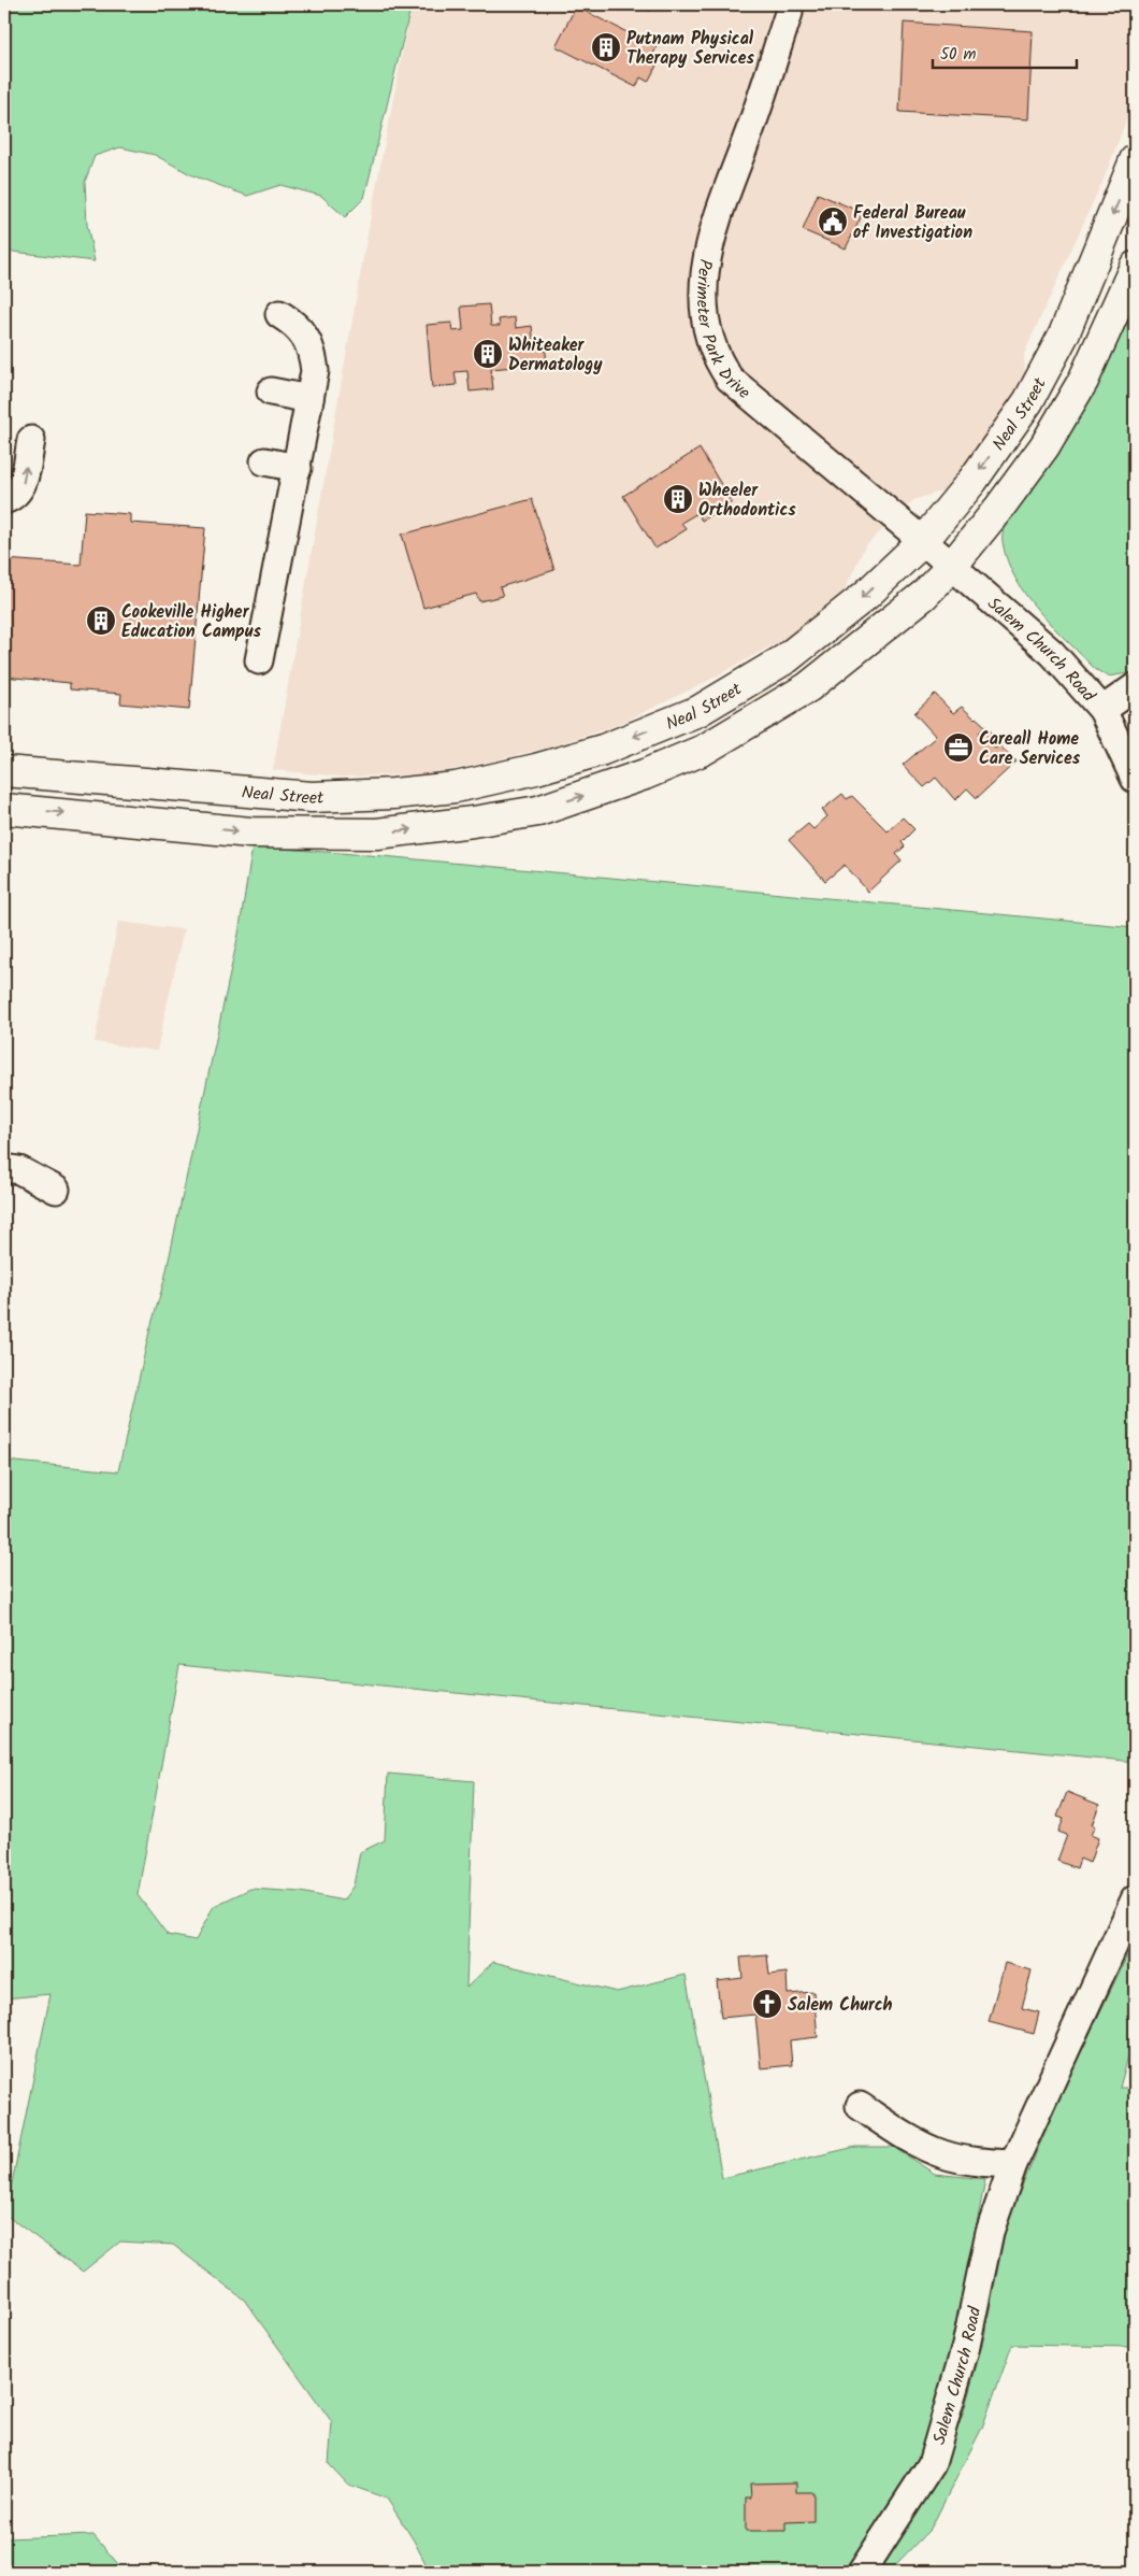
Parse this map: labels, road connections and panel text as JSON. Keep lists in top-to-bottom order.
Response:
{
  "streets": {
    "main road": ["Neal Street"],
    "street": ["Perimeter Park Drive", "Salem Church Road"]
  },
  "crossings": [
    ["Perimeter Park Drive", "Neal Street"],
    ["Perimeter Park Drive", "Salem Church Road"],
    ["Neal Street", "Salem Church Road"]
  ],
  "places": {
    "building": [
      "Putnam Physical Therapy Services",
      "Whiteaker Dermatology",
      "Wheeler Orthodontics",
      "Cookeville Higher Education Campus"
    ],
    "public building": ["Federal Bureau of Investigation"],
    "office": ["Careall Home Care Services"],
    "church": ["Salem Church"]
  },
  "scale_bar": "50 m"
}
